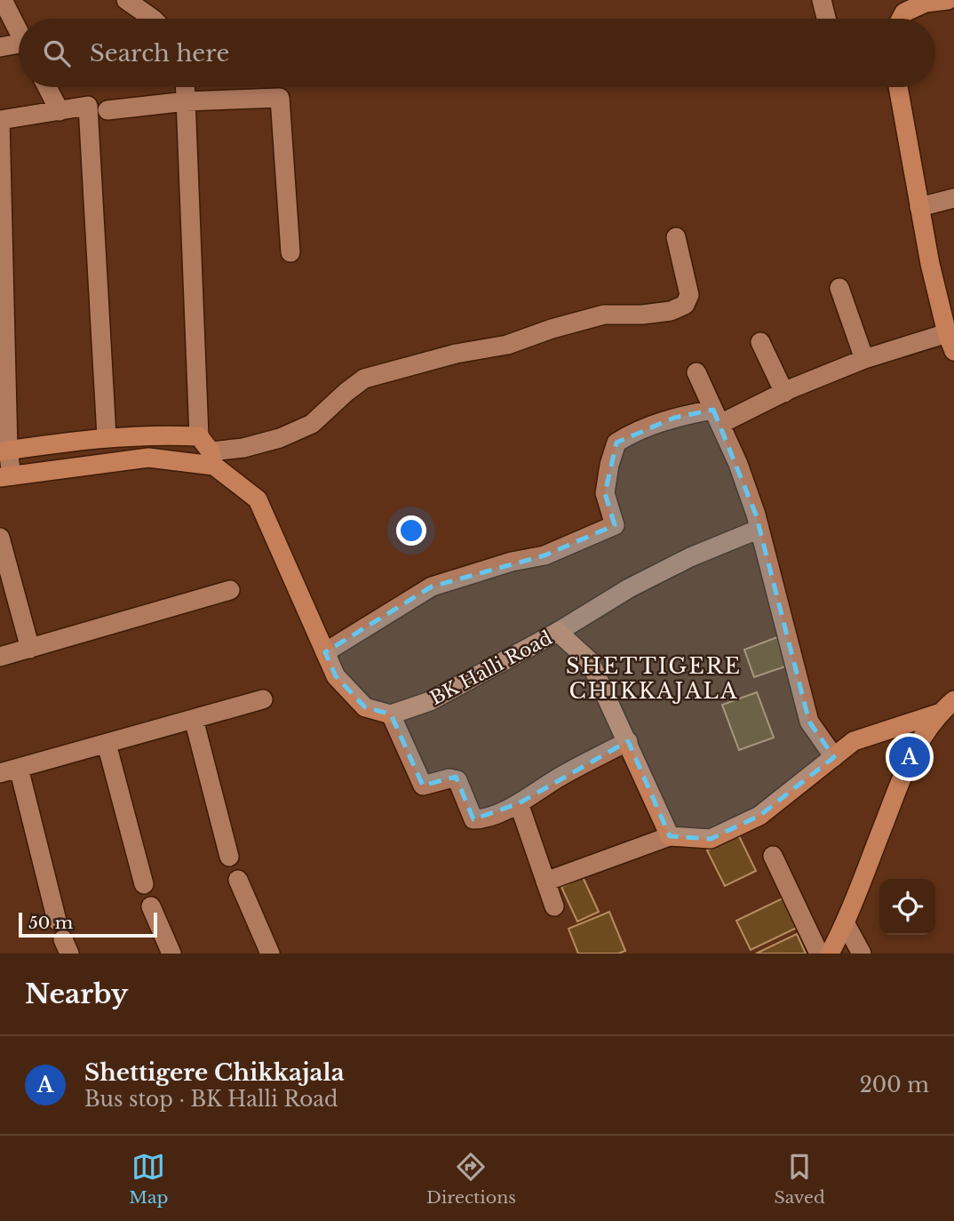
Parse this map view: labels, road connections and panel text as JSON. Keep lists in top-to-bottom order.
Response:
{
  "streets": {
    "main road": ["BK Halli Road"]
  },
  "districts": ["SHETTIGERE CHIKKAJALA"],
  "scale_bar": "50 m",
  "page": {
    "search": "Search here",
    "pins": "A",
    "scale": "50 m",
    "heading": "Nearby",
    "list": [
      {
        "mark": "A",
        "name": "Shettigere Chikkajala",
        "note": "Bus stop · BK Halli Road",
        "value": "200 m"
      }
    ],
    "nav": ["Map", "Directions", "Saved"]
  }
}
